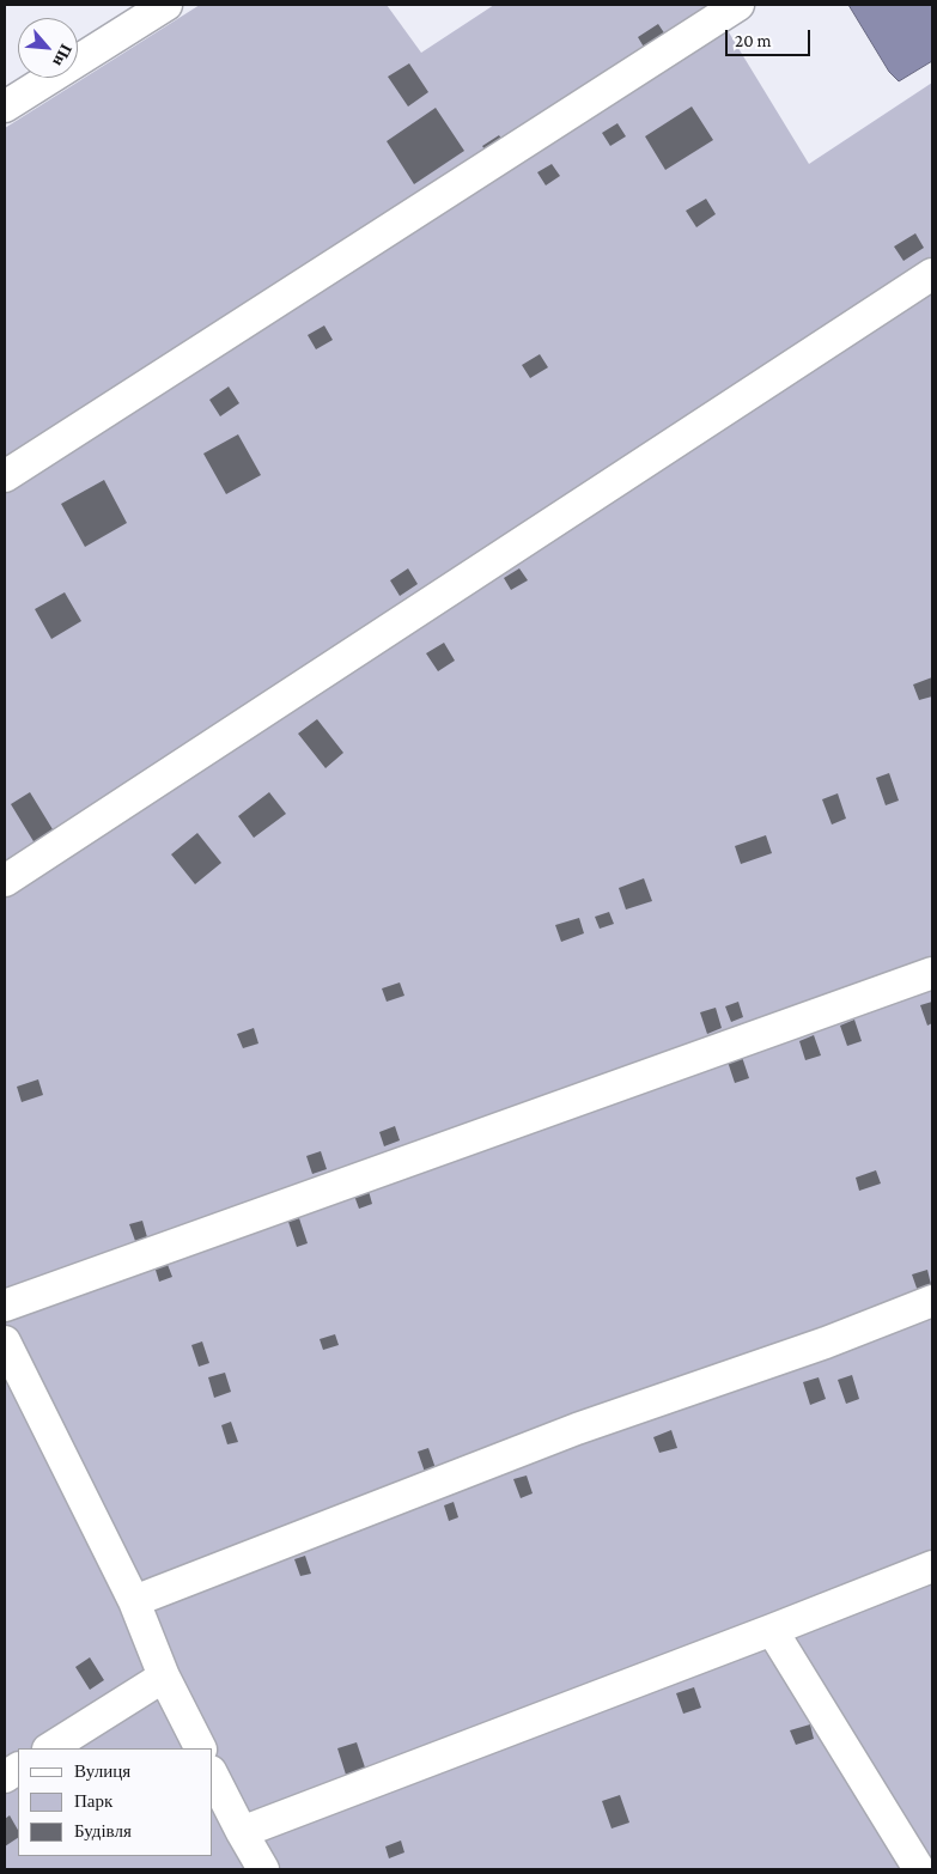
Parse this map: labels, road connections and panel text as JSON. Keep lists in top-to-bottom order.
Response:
{
  "legend": ["Вулиця", "Парк", "Будівля"],
  "scale_bar": "20 m",
  "north": "bottom right"
}
